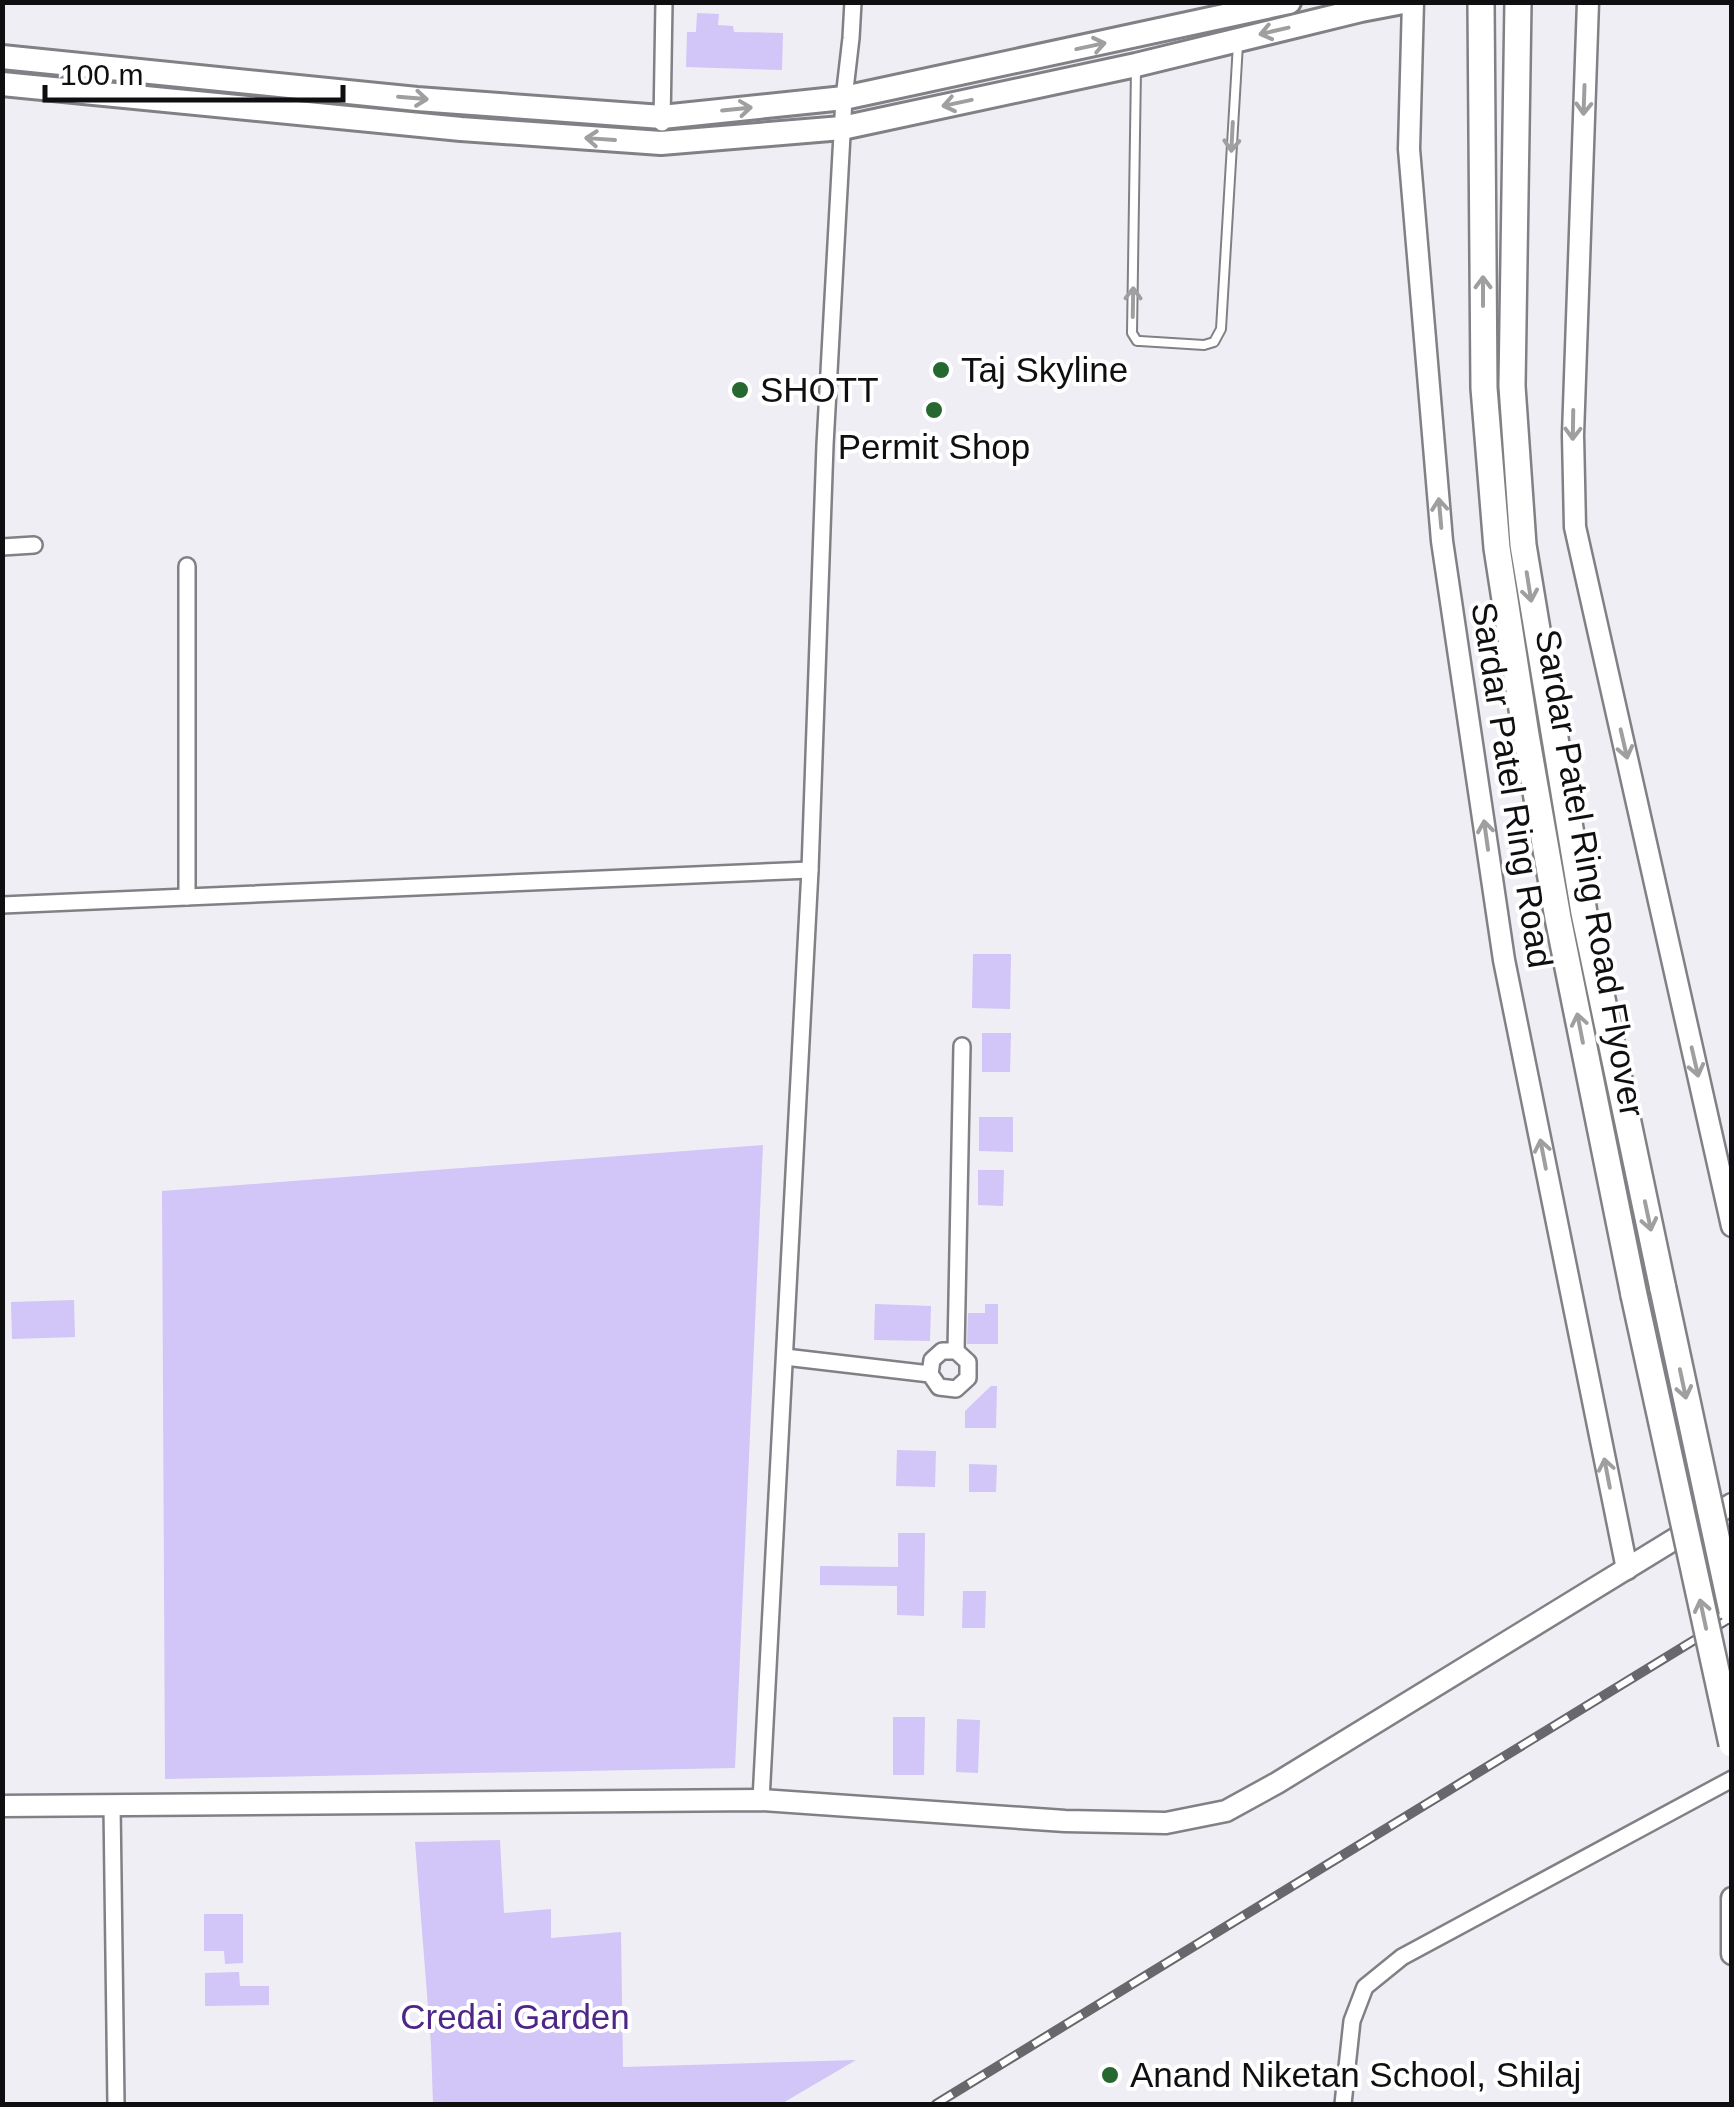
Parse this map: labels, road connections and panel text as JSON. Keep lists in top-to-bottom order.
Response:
{
  "streets": {
    "highway": ["Sardar Patel Ring Road Flyover"],
    "street": ["Sardar Patel Ring Road"]
  },
  "parks": ["Credai Garden"],
  "places": [
    "Taj Skyline",
    "SHOTT",
    "Permit Shop",
    "Anand Niketan School, Shilaj"
  ],
  "scale_bar": "100 m"
}
